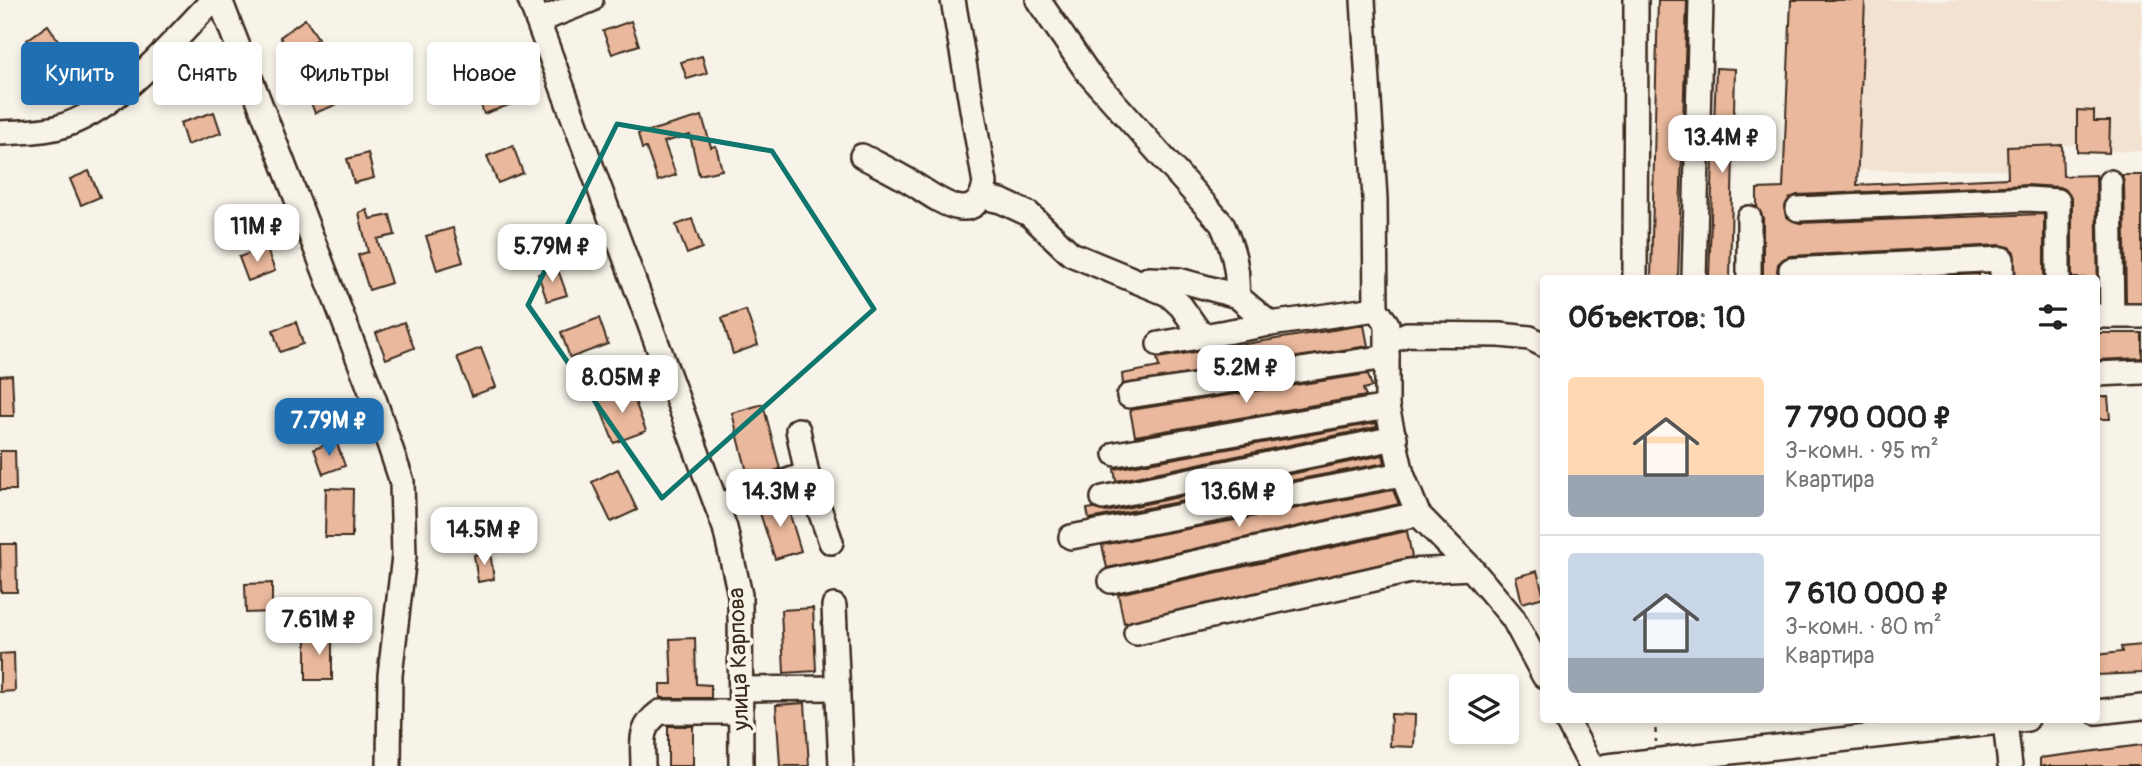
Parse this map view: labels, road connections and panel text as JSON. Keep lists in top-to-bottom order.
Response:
{
  "streets": {
    "street": ["улица Карпова"]
  },
  "page": {
    "chip": [
      "Купить",
      "Снять",
      "Фильтры",
      "Новое"
    ],
    "price": [
      "13.4M ₽",
      "11M ₽",
      "5.79M ₽",
      "5.2M ₽",
      "8.05M ₽",
      "7.79M ₽",
      "14.3M ₽",
      "13.6M ₽",
      "14.5M ₽",
      "7.61M ₽"
    ],
    "heading": "Объектов: 10",
    "list": [
      {
        "name": "7 790 000 ₽",
        "note": "3-комн. · 95 m² · Квартира"
      },
      {
        "name": "7 610 000 ₽",
        "note": "3-комн. · 80 m² · Квартира"
      }
    ]
  }
}
